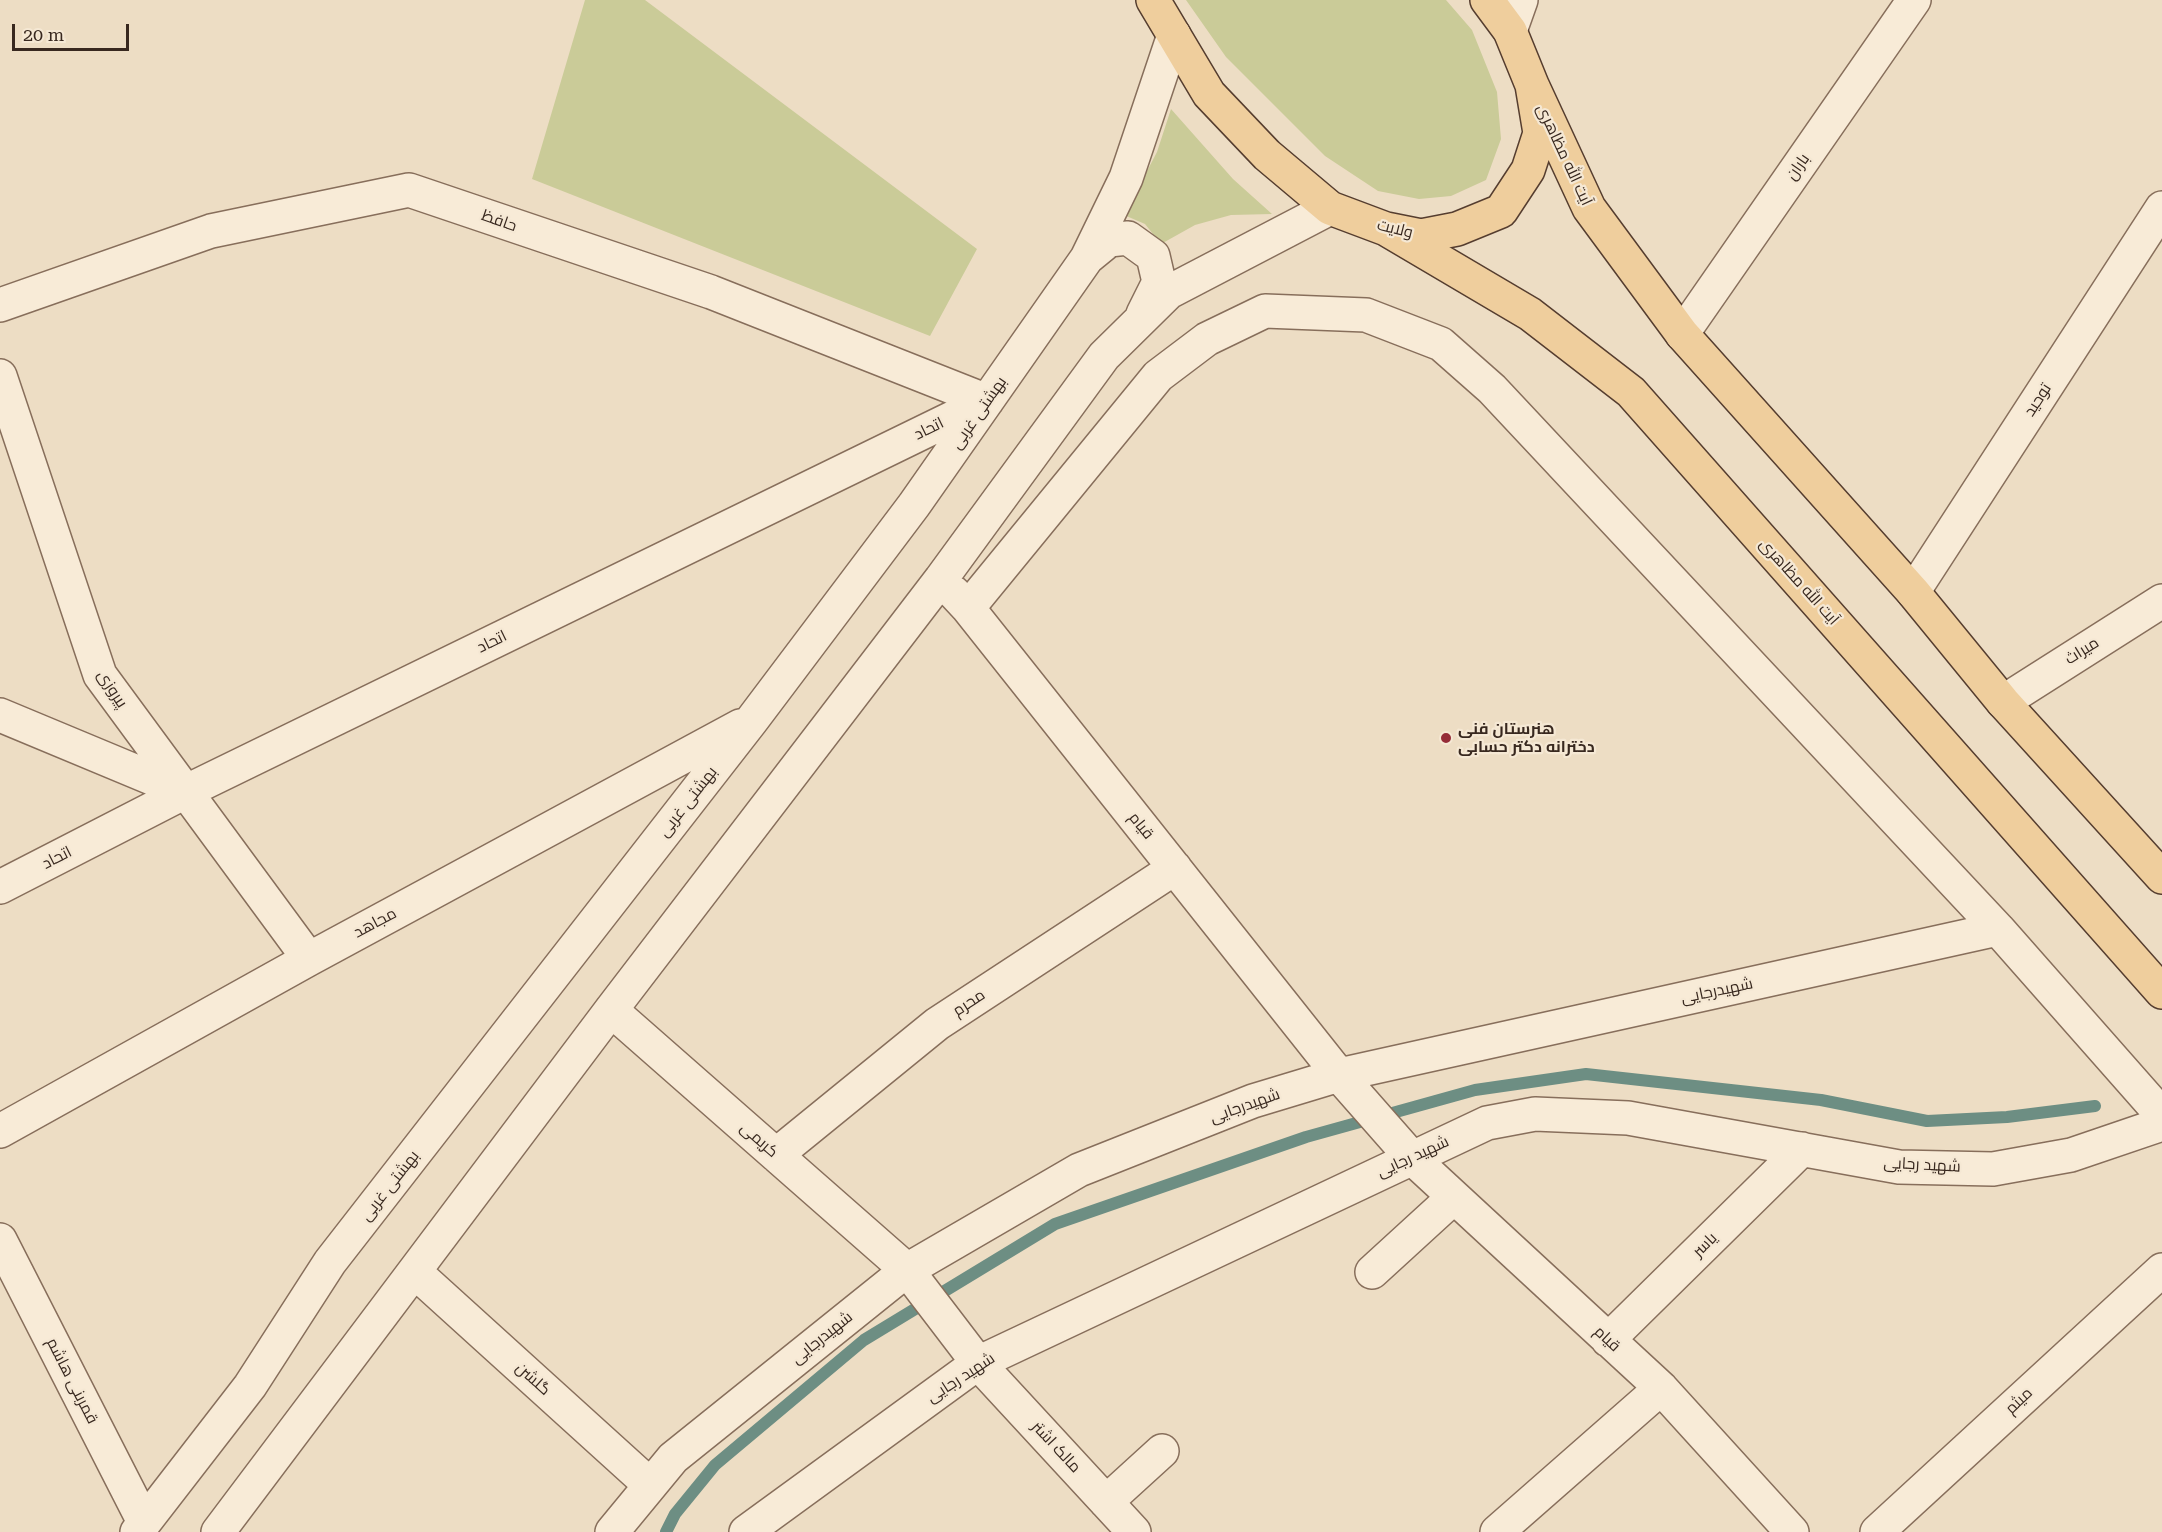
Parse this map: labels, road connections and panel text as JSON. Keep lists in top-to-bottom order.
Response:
{
  "streets": {
    "main road": ["آیت الله مظاهری", "ولایت"],
    "street": [
      "باران",
      "حافظ",
      "توحید",
      "بهشتی غربی",
      "اتحاد",
      "میراث",
      "پیروزی",
      "قیام",
      "مجاهد",
      "شهیدرجایی",
      "محرم",
      "کریمی",
      "شهید رجایی",
      "یاسر",
      "گلشن",
      "قمربنی هاشم",
      "میثم",
      "مالک اشتر"
    ]
  },
  "crossings": [
    ["آیت الله مظاهری", "باران"],
    ["آیت الله مظاهری", "ولایت"],
    ["آیت الله مظاهری", "توحید"],
    ["آیت الله مظاهری", "میراث"],
    ["حافظ", "بهشتی غربی"],
    ["حافظ", "اتحاد"],
    ["ولایت", "بهشتی غربی"],
    ["بهشتی غربی", "اتحاد"],
    ["بهشتی غربی", "مجاهد"],
    ["بهشتی غربی", "قمربنی هاشم"],
    ["اتحاد", "پیروزی"],
    ["پیروزی", "مجاهد"],
    ["قیام", "شهیدرجایی"],
    ["قیام", "محرم"],
    ["قیام", "شهید رجایی"],
    ["قیام", "یاسر"],
    ["شهیدرجایی", "کریمی"],
    ["شهیدرجایی", "گلشن"],
    ["محرم", "کریمی"],
    ["کریمی", "شهید رجایی"],
    ["کریمی", "مالک اشتر"],
    ["شهید رجایی", "یاسر"],
    ["شهید رجایی", "مالک اشتر"]
  ],
  "places": ["هنرستان فنی دخترانه دکتر حسابی"],
  "scale_bar": "20 m"
}
